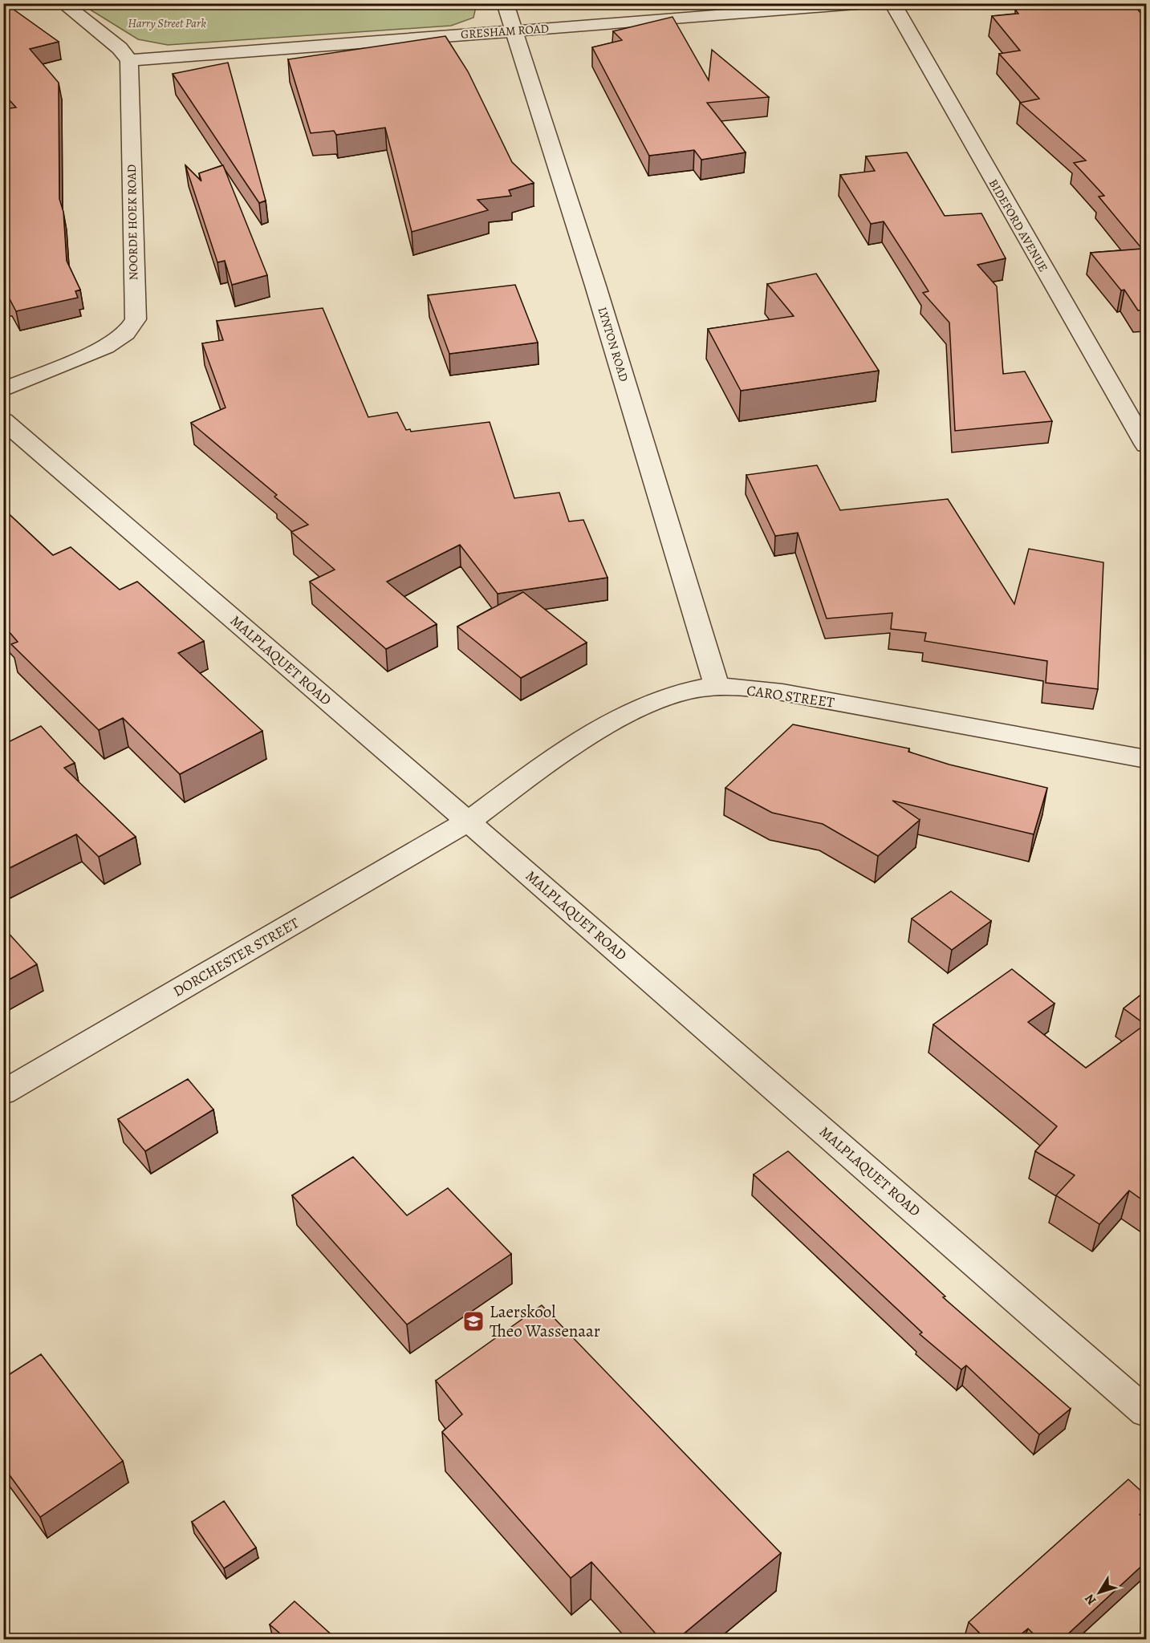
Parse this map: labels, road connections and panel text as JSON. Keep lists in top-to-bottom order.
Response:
{
  "streets": {
    "street": [
      "GRESHAM ROAD",
      "NOORDE HOEK ROAD",
      "BIDEFORD AVENUE",
      "LYNTON ROAD",
      "MALPLAQUET ROAD",
      "CARO STREET",
      "DORCHESTER STREET"
    ]
  },
  "crossings": [
    ["GRESHAM ROAD", "NOORDE HOEK ROAD"],
    ["GRESHAM ROAD", "LYNTON ROAD"],
    ["LYNTON ROAD", "CARO STREET"],
    ["MALPLAQUET ROAD", "CARO STREET"],
    ["MALPLAQUET ROAD", "DORCHESTER STREET"],
    ["CARO STREET", "DORCHESTER STREET"]
  ],
  "parks": ["Harry Street Park"],
  "places": {
    "school or university": ["Laerskool Theo Wassenaar"]
  },
  "north": "bottom left"
}
